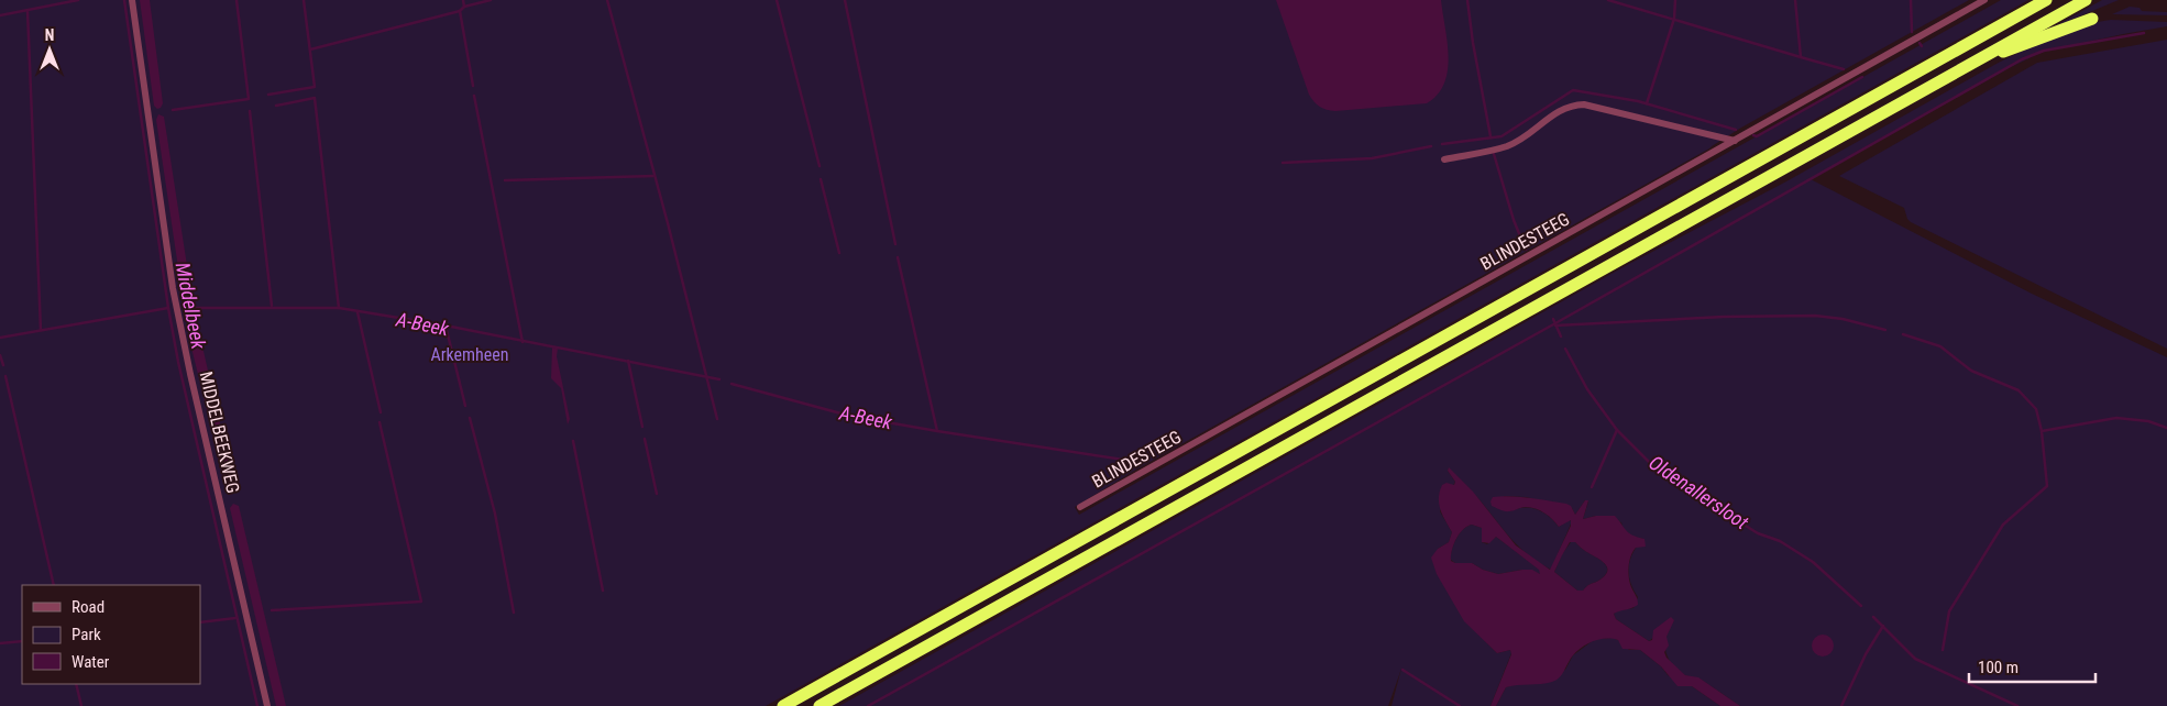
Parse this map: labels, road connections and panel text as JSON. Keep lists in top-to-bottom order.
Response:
{
  "streets": {
    "street": ["BLINDESTEEG", "MIDDELBEEKWEG"]
  },
  "water": ["Middelbeek", "A-Beek", "Oldenallersloot"],
  "parks": ["Arkemheen"],
  "legend": ["Road", "Park", "Water"],
  "scale_bar": "100 m",
  "north": "top"
}
